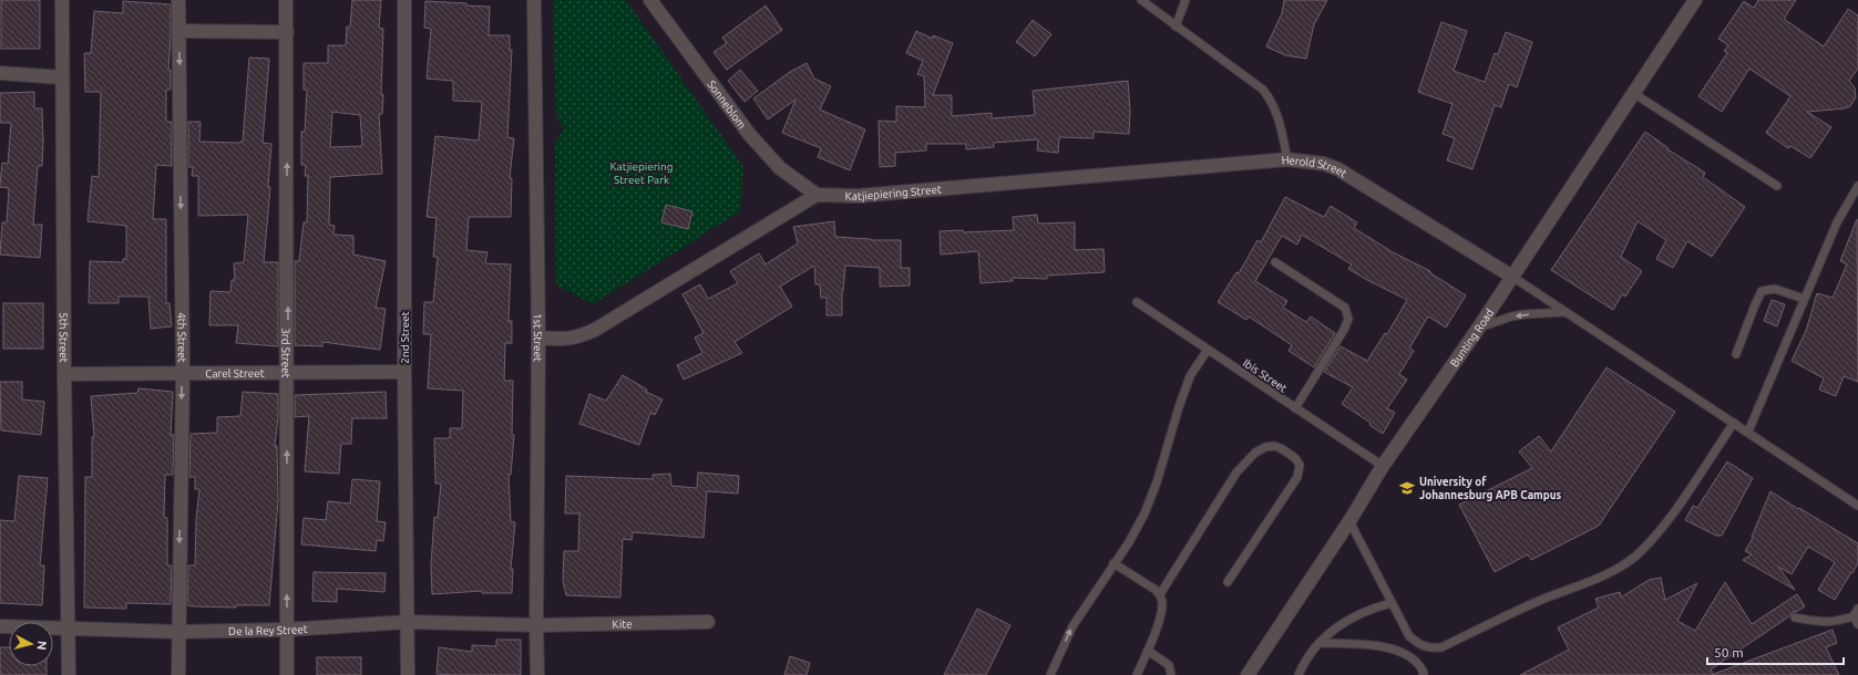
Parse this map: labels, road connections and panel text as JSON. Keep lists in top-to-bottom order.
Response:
{
  "streets": {
    "street": [
      "Sonneblom",
      "Herold Street",
      "Katjiepiering Street",
      "5th Street",
      "4th Street",
      "2nd Street",
      "1st Street",
      "Bunting Road",
      "3rd Street",
      "Carel Street",
      "Kite",
      "De la Rey Street"
    ],
    "lane": ["Ibis Street"]
  },
  "crossings": [
    ["Sonneblom", "Katjiepiering Street"],
    ["Herold Street", "Katjiepiering Street"],
    ["Herold Street", "Bunting Road"],
    ["5th Street", "Carel Street"],
    ["5th Street", "De la Rey Street"],
    ["4th Street", "Carel Street"],
    ["4th Street", "De la Rey Street"],
    ["2nd Street", "Carel Street"],
    ["2nd Street", "De la Rey Street"],
    ["1st Street", "Kite"],
    ["1st Street", "De la Rey Street"],
    ["Bunting Road", "Ibis Street"],
    ["3rd Street", "Carel Street"],
    ["3rd Street", "De la Rey Street"],
    ["Kite", "De la Rey Street"]
  ],
  "one_way": ["4th Street", "3rd Street"],
  "parks": ["Katjiepiering Street Park"],
  "places": {
    "school or university": ["University of Johannesburg APB Campus"]
  },
  "scale_bar": "50 m",
  "north": "right"
}
